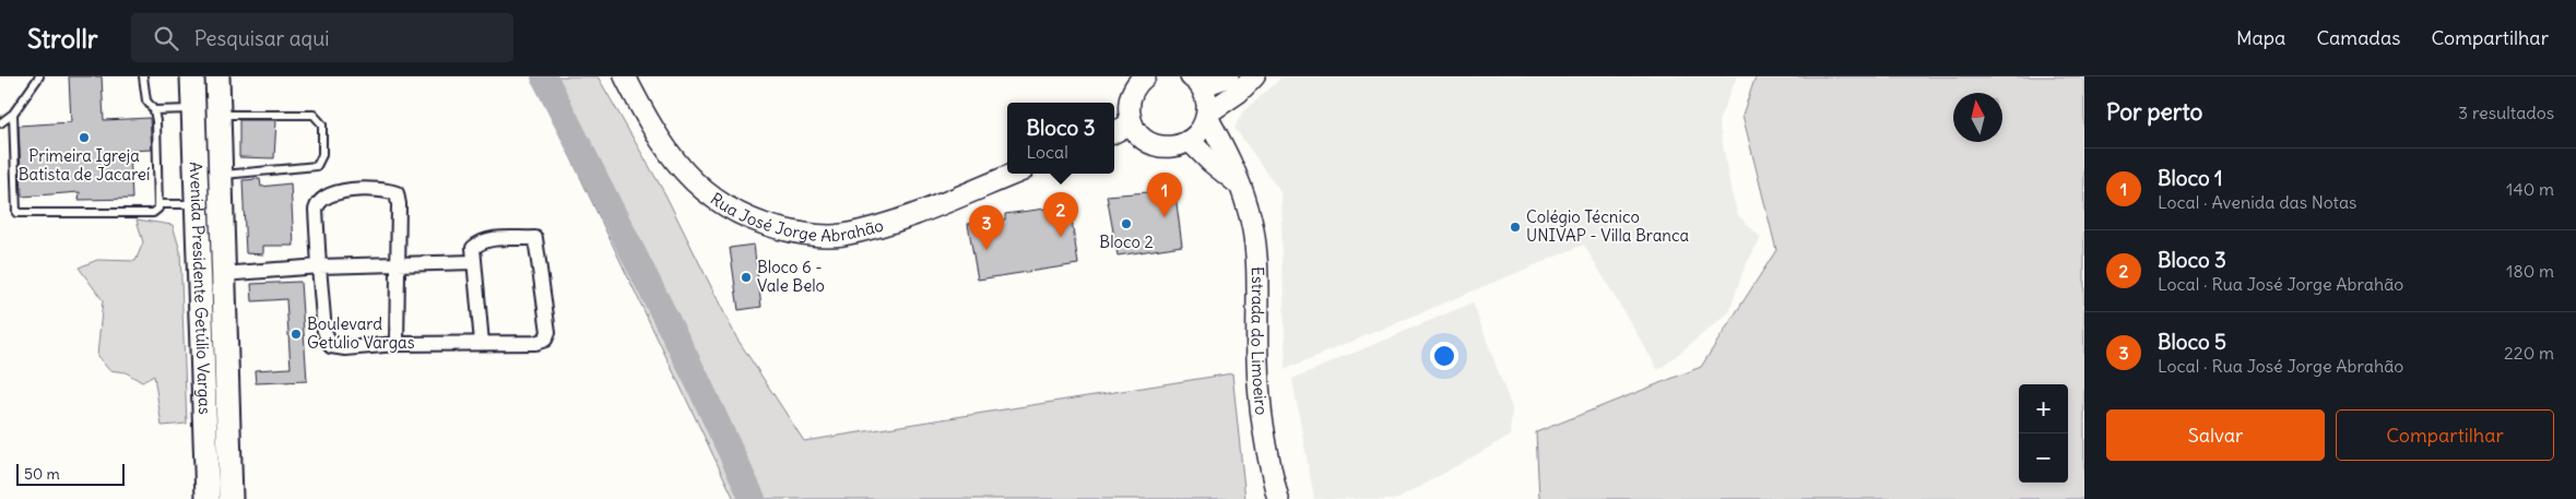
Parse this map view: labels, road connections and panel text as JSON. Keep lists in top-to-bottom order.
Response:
{
  "streets": {
    "main road": ["Rua José Jorge Abrahão", "Avenida Presidente Getúlio Vargas", "Estrada do Limoeiro"]
  },
  "places": [
    "Primeira Igreja Batista de Jacareí",
    "Bloco 2",
    "Colégio Técnico UNIVAP - Villa Branca",
    "Bloco 6 - Vale Belo",
    "Boulevard Getúlio Vargas"
  ],
  "scale_bar": "50 m",
  "north": "top",
  "page": {
    "header": "Strollr",
    "search": "Pesquisar aqui",
    "nav": ["Mapa", "Camadas", "Compartilhar"],
    "heading": ["Por perto", "3 resultados"],
    "popup": ["Bloco 3", "Local"],
    "list": [
      {
        "mark": "1",
        "name": "Bloco 1",
        "note": "Local · Avenida das Notas",
        "value": "140 m"
      },
      {
        "mark": "2",
        "name": "Bloco 3",
        "note": "Local · Rua José Jorge Abrahão",
        "value": "180 m"
      },
      {
        "mark": "3",
        "name": "Bloco 5",
        "note": "Local · Rua José Jorge Abrahão",
        "value": "220 m"
      }
    ],
    "pins": ["1", "2", "3"],
    "map_buttons": ["+", "−"],
    "buttons": ["Salvar", "Compartilhar"],
    "scale": "50 m"
  }
}
